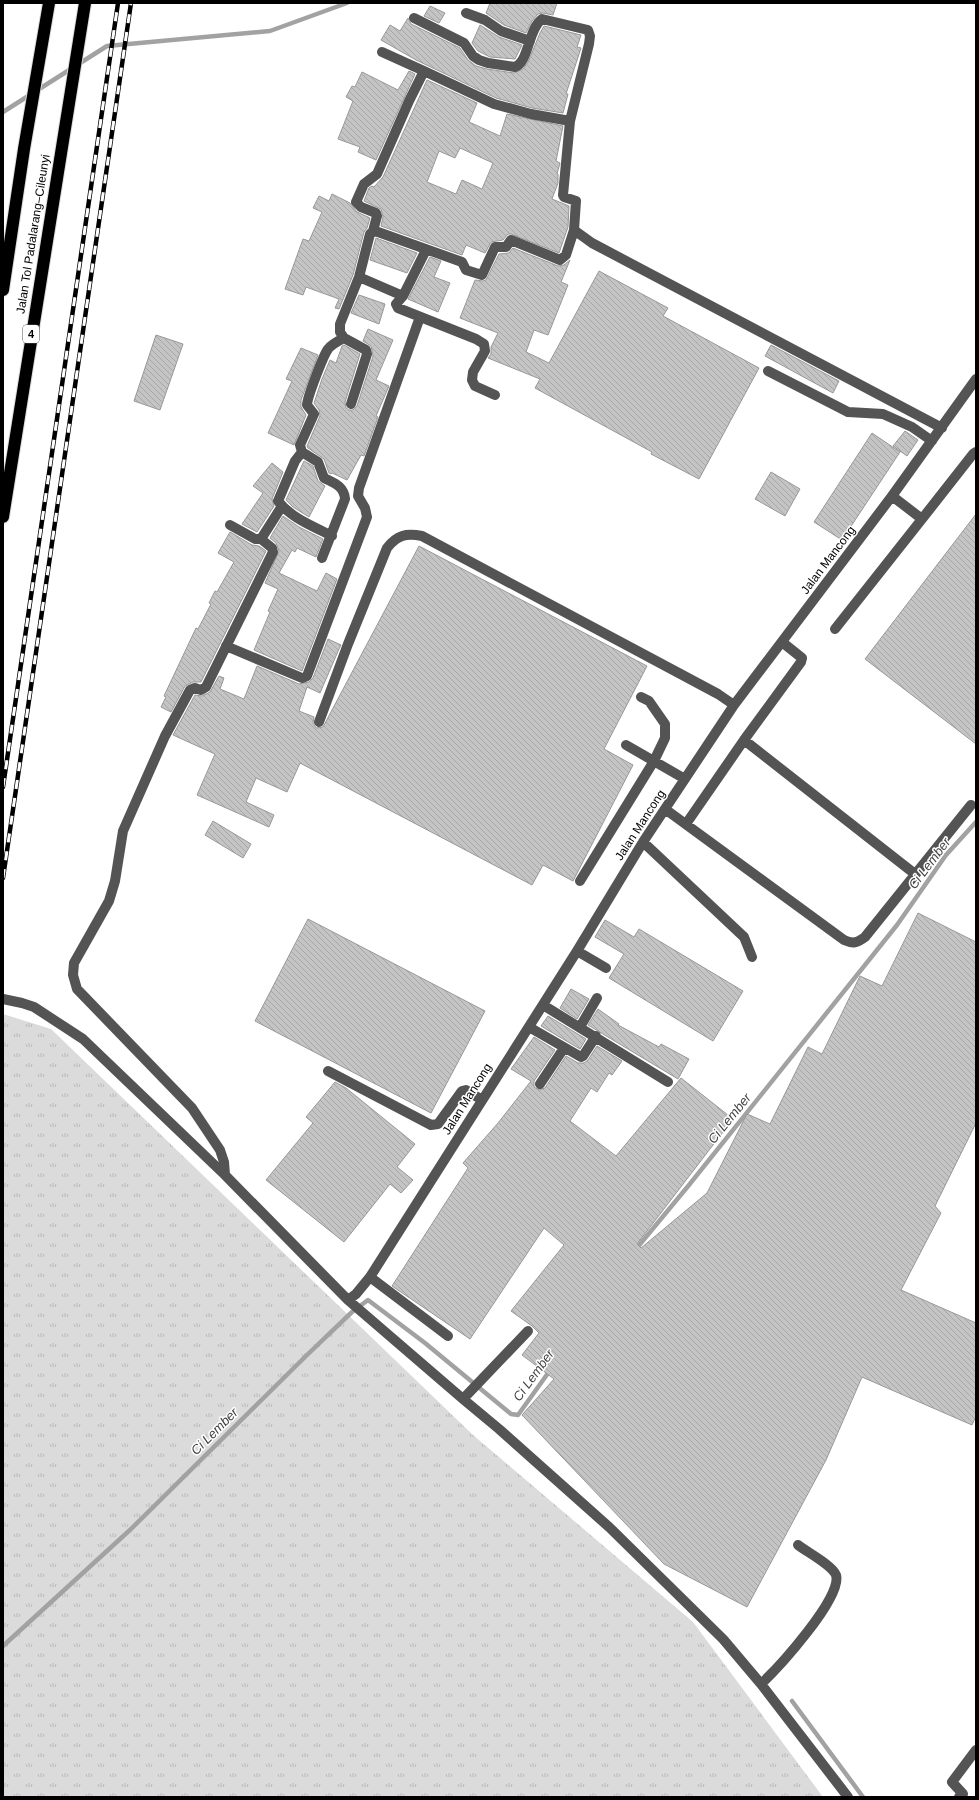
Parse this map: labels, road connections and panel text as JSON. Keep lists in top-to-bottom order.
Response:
{
  "streets": {
    "highway": ["Jalan Tol Padalarang–Cileunyi", "4"],
    "street": ["Jalan Mancong"]
  },
  "water": ["Ci Lember"]
}
